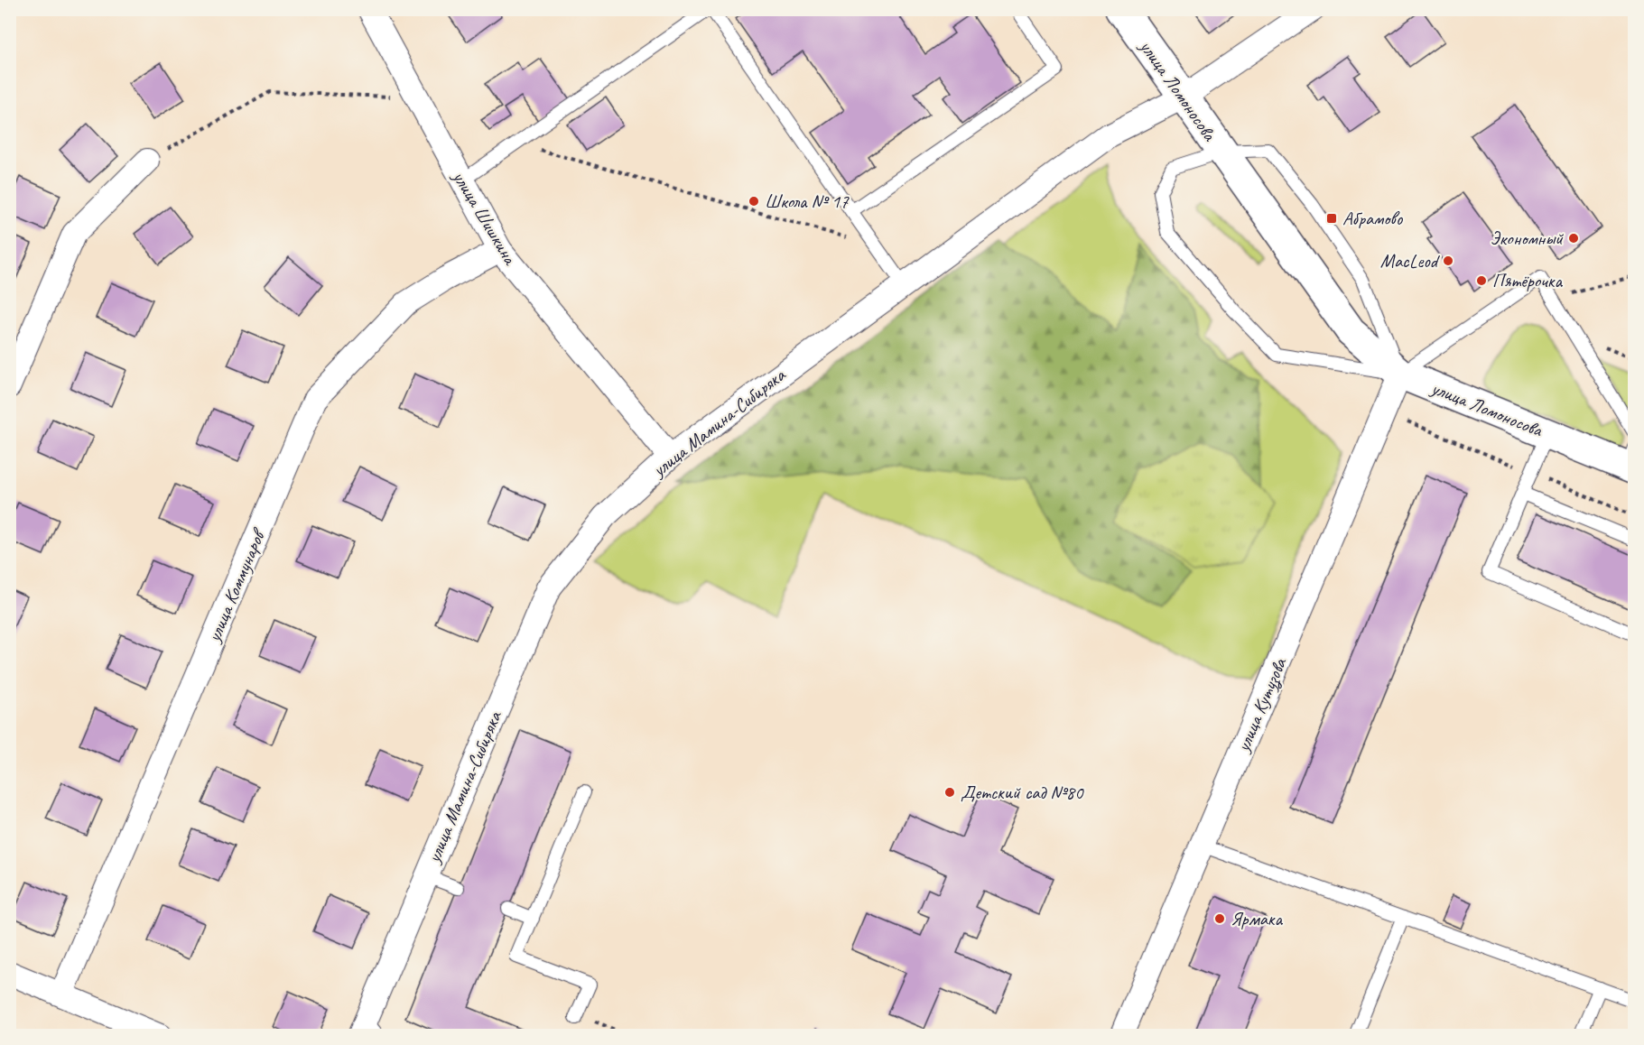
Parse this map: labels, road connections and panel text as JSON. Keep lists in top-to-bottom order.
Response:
{
  "streets": {
    "street": [
      "улица Ломоносова",
      "улица Шишкина",
      "улица Мамина-Сибиряка",
      "улица Коммунаров",
      "улица Кутузова"
    ]
  },
  "crossings": [
    ["улица Ломоносова", "улица Мамина-Сибиряка"],
    ["улица Ломоносова", "улица Кутузова"],
    ["улица Шишкина", "улица Мамина-Сибиряка"],
    ["улица Шишкина", "улица Коммунаров"]
  ],
  "places": {
    "other": [
      "Школа № 17",
      "Экономный",
      "MacLeod",
      "Пятёрочка",
      "Детский сад №80",
      "Ярмака"
    ],
    "transit": ["Абрамово"]
  }
}
